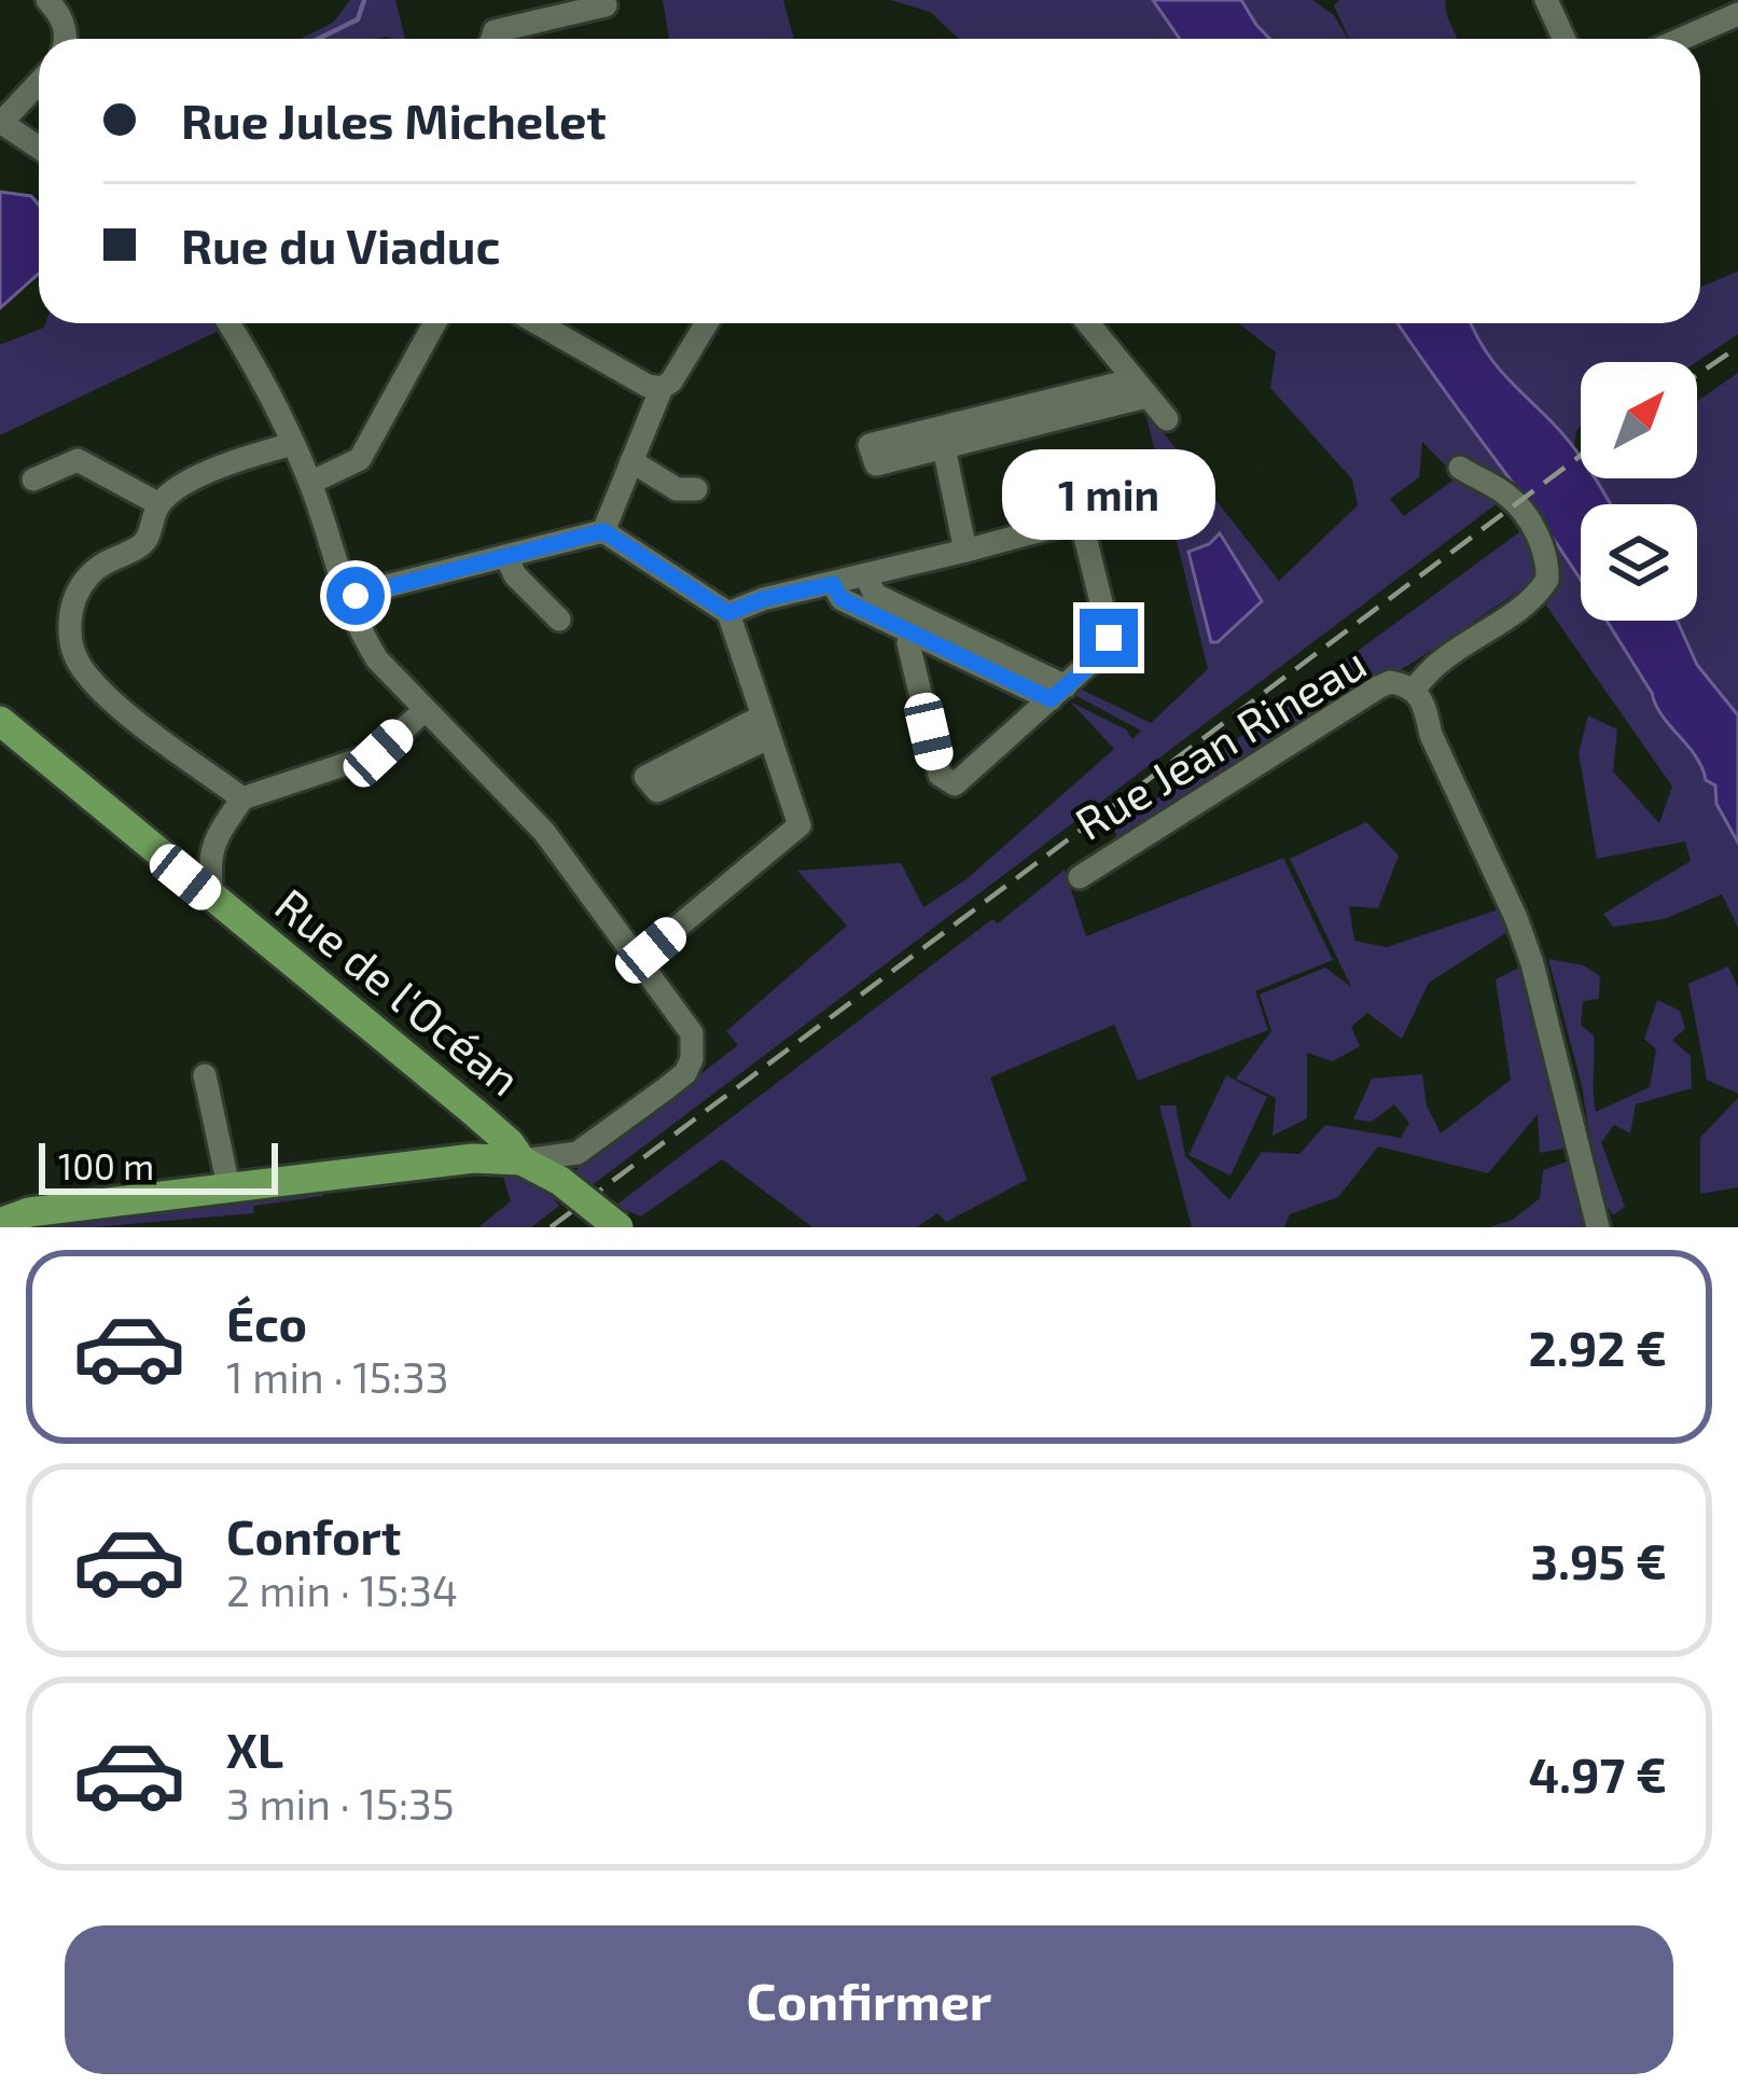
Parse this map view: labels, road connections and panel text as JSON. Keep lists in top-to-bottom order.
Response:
{
  "streets": {
    "main road": ["Rue de l'Océan"],
    "street": ["Rue Jean Rineau"]
  },
  "scale_bar": "100 m",
  "north": "top right",
  "page": {
    "banner": ["Rue Jules Michelet", "Rue du Viaduc"],
    "bubble": "1 min",
    "scale": "100 m",
    "list": [
      {
        "name": "Éco",
        "note": "1 min · 15:33",
        "value": "2.92 €"
      },
      {
        "name": "Confort",
        "note": "2 min · 15:34",
        "value": "3.95 €"
      },
      {
        "name": "XL",
        "note": "3 min · 15:35",
        "value": "4.97 €"
      }
    ],
    "buttons": "Confirmer"
  }
}
